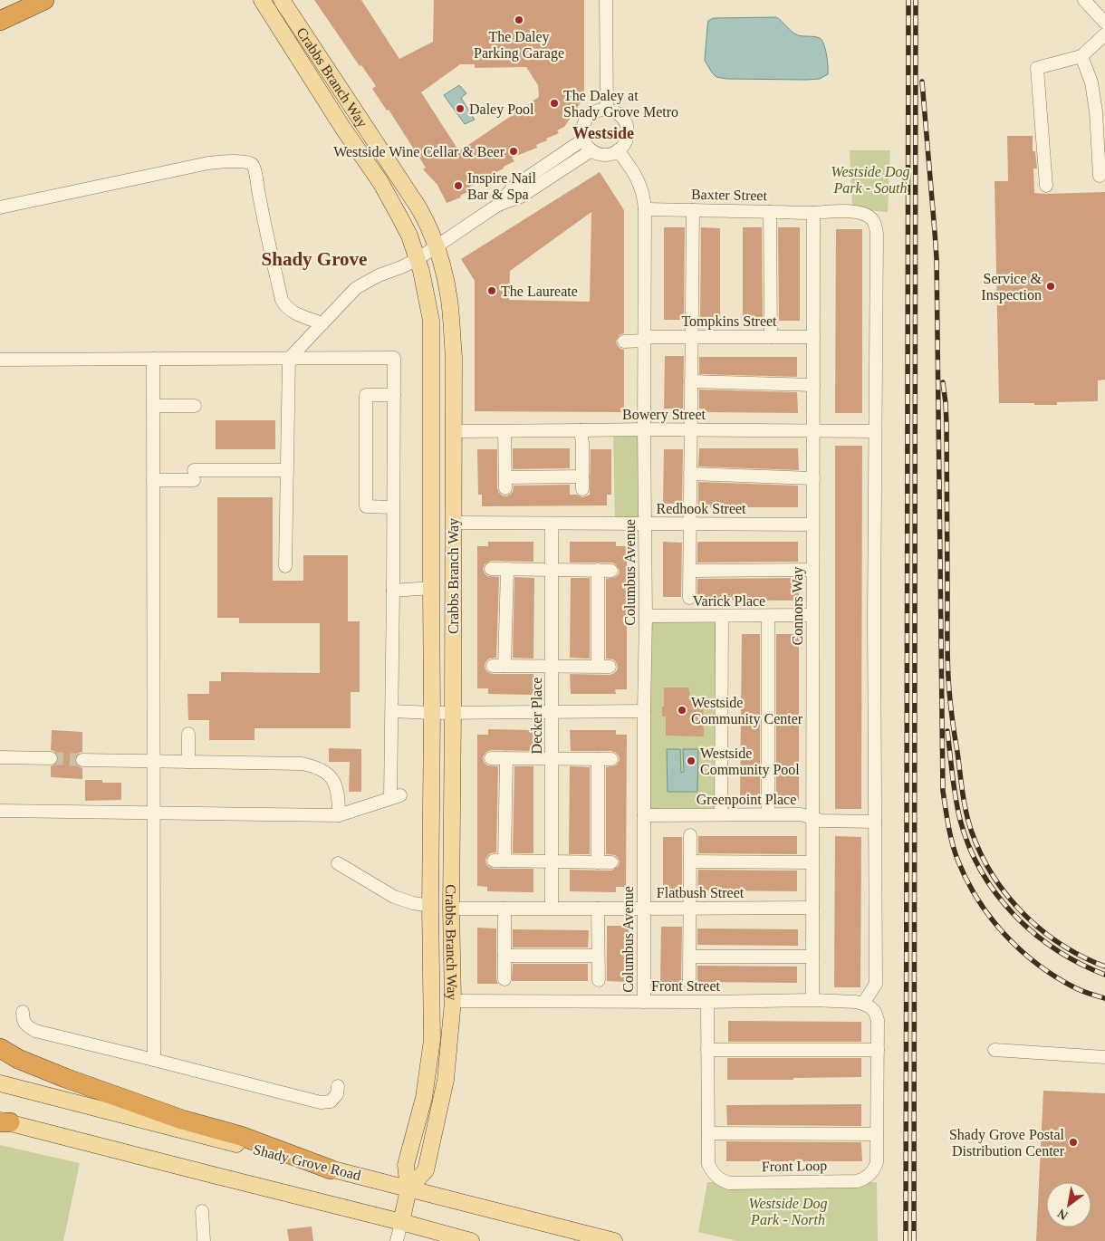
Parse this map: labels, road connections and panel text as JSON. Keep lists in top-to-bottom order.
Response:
{
  "streets": {
    "main road": ["Crabbs Branch Way", "Shady Grove Road"],
    "street": [
      "Baxter Street",
      "Tompkins Street",
      "Bowery Street",
      "Redhook Street",
      "Columbus Avenue",
      "Varick Place",
      "Connors Way",
      "Decker Place",
      "Greenpoint Place",
      "Flatbush Street",
      "Front Street",
      "Front Loop"
    ]
  },
  "crossings": [
    ["Crabbs Branch Way", "Bowery Street"],
    ["Crabbs Branch Way", "Redhook Street"],
    ["Crabbs Branch Way", "Flatbush Street"],
    ["Crabbs Branch Way", "Front Street"],
    ["Crabbs Branch Way", "Shady Grove Road"],
    ["Baxter Street", "Bowery Street"],
    ["Baxter Street", "Columbus Avenue"],
    ["Baxter Street", "Connors Way"],
    ["Baxter Street", "Greenpoint Place"],
    ["Baxter Street", "Front Street"],
    ["Baxter Street", "Front Loop"],
    ["Tompkins Street", "Columbus Avenue"],
    ["Tompkins Street", "Connors Way"],
    ["Bowery Street", "Columbus Avenue"],
    ["Bowery Street", "Connors Way"],
    ["Redhook Street", "Columbus Avenue"],
    ["Redhook Street", "Connors Way"],
    ["Redhook Street", "Decker Place"],
    ["Columbus Avenue", "Varick Place"],
    ["Columbus Avenue", "Greenpoint Place"],
    ["Columbus Avenue", "Flatbush Street"],
    ["Columbus Avenue", "Front Street"],
    ["Varick Place", "Connors Way"],
    ["Connors Way", "Greenpoint Place"],
    ["Connors Way", "Flatbush Street"],
    ["Connors Way", "Front Street"],
    ["Decker Place", "Flatbush Street"],
    ["Front Street", "Front Loop"]
  ],
  "districts": ["Westside", "Shady Grove"],
  "parks": ["Westside Dog Park - South", "Westside Dog Park - North"],
  "places": [
    "The Daley Parking Garage",
    "The Daley at Shady Grove Metro",
    "Daley Pool",
    "Westside Wine Cellar & Beer",
    "Inspire Nail Bar & Spa",
    "Service & Inspection",
    "The Laureate",
    "Westside Community Center",
    "Westside Community Pool",
    "Shady Grove Postal Distribution Center"
  ],
  "north": "bottom left"
}
